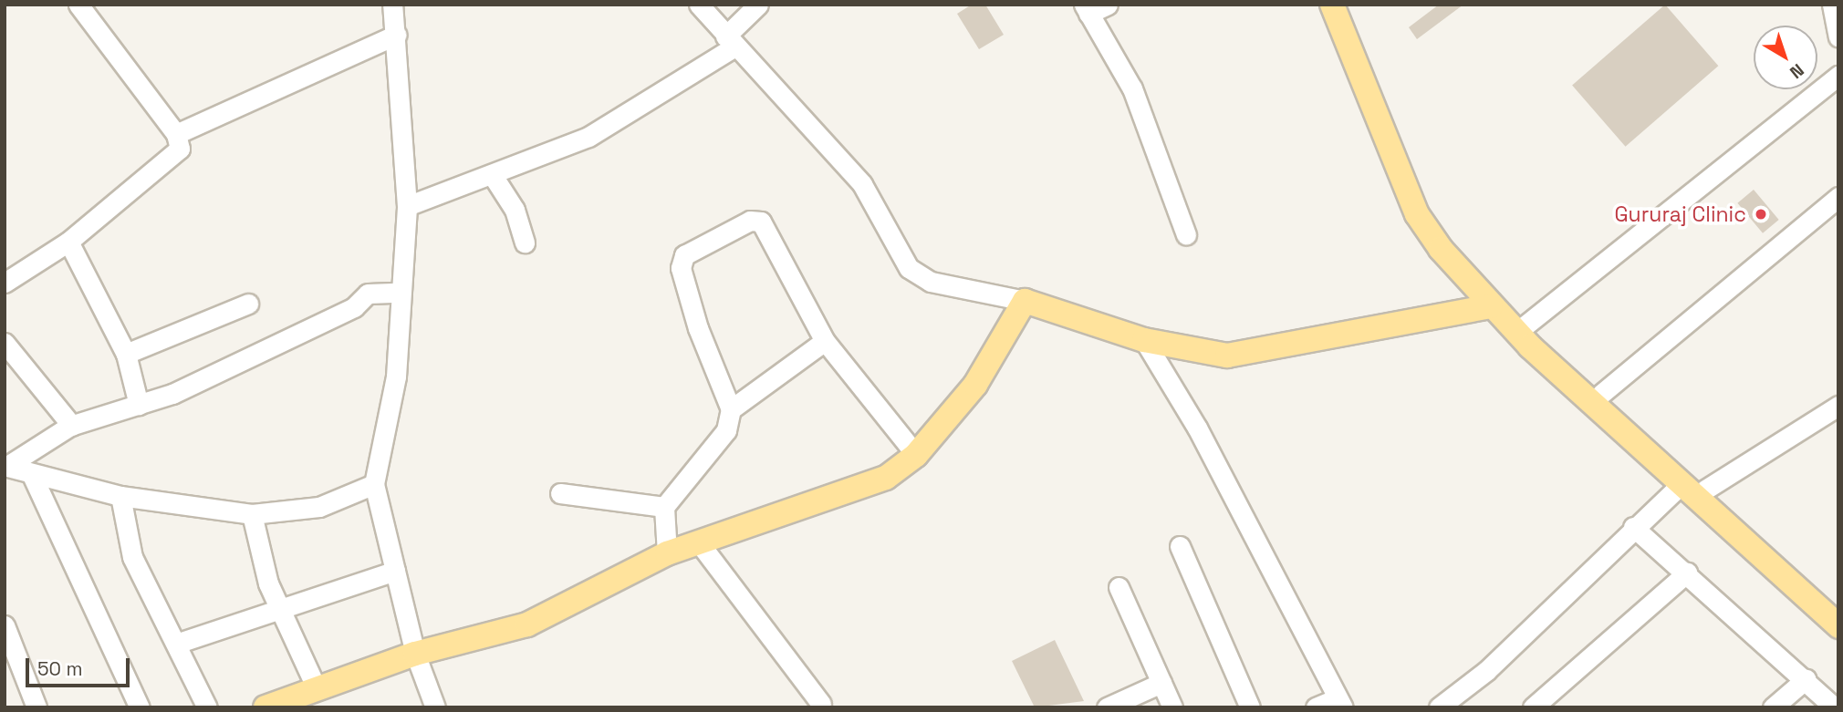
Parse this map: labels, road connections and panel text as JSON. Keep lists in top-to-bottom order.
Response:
{
  "places": ["Gururaj Clinic"],
  "scale_bar": "50 m",
  "north": "bottom right"
}
